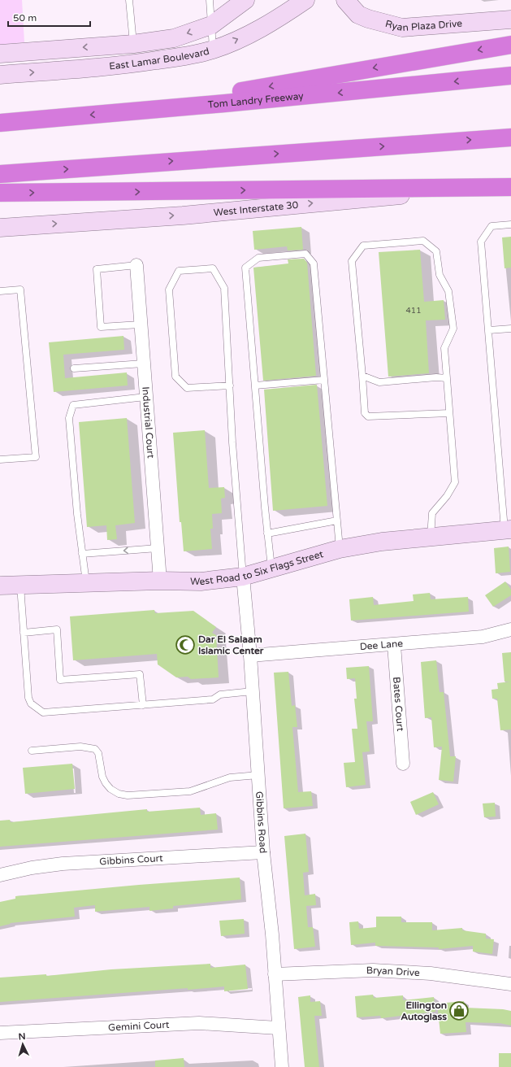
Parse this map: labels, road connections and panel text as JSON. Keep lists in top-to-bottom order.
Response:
{
  "streets": {
    "highway": ["Tom Landry Freeway"],
    "main road": [
      "Ryan Plaza Drive",
      "East Lamar Boulevard",
      "West Interstate 30",
      "West Road to Six Flags Street"
    ],
    "street": [
      "Industrial Court",
      "Dee Lane",
      "Bates Court",
      "Gibbins Road",
      "Gibbins Court",
      "Bryan Drive",
      "Gemini Court"
    ]
  },
  "crossings": [
    ["Industrial Court", "West Road to Six Flags Street"],
    ["West Road to Six Flags Street", "Gibbins Road"],
    ["Dee Lane", "Bates Court"],
    ["Dee Lane", "Gibbins Road"],
    ["Gibbins Road", "Gibbins Court"],
    ["Gibbins Road", "Bryan Drive"],
    ["Gibbins Road", "Gemini Court"]
  ],
  "one_way": ["West Interstate 30"],
  "places": {
    "mosque": ["Dar El Salaam Islamic Center"],
    "shop": ["Ellington Autoglass"]
  },
  "house_numbers": ["411"],
  "scale_bar": "50 m",
  "north": "top"
}
